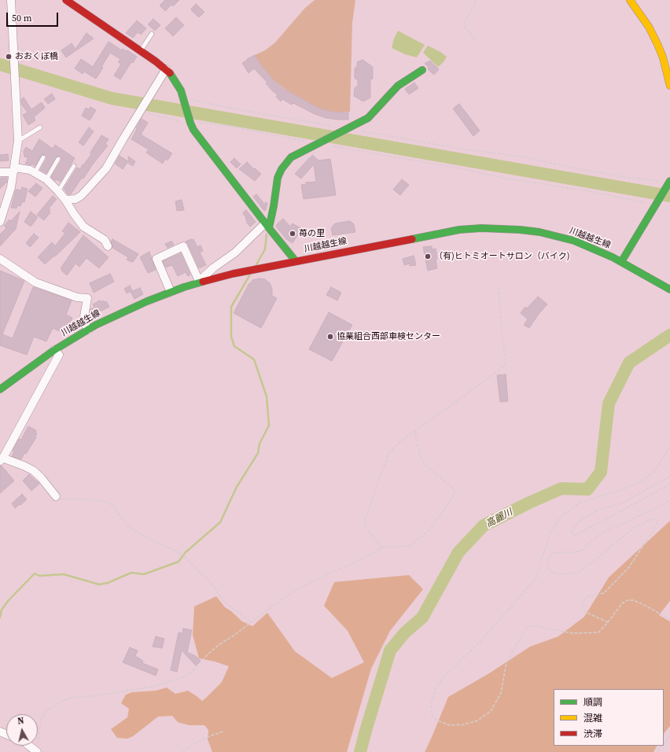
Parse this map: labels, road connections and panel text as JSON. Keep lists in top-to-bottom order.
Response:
{
  "streets": {
    "street": ["川越越生線"]
  },
  "water": ["高麗川"],
  "places": [
    "おおくぼ橋",
    "苺の里",
    "（有)ヒトミオートサロン（バイク)",
    "協業組合西部車検センター"
  ],
  "legend": ["順調", "混雑", "渋滞"],
  "scale_bar": "50 m",
  "north": "top"
}
